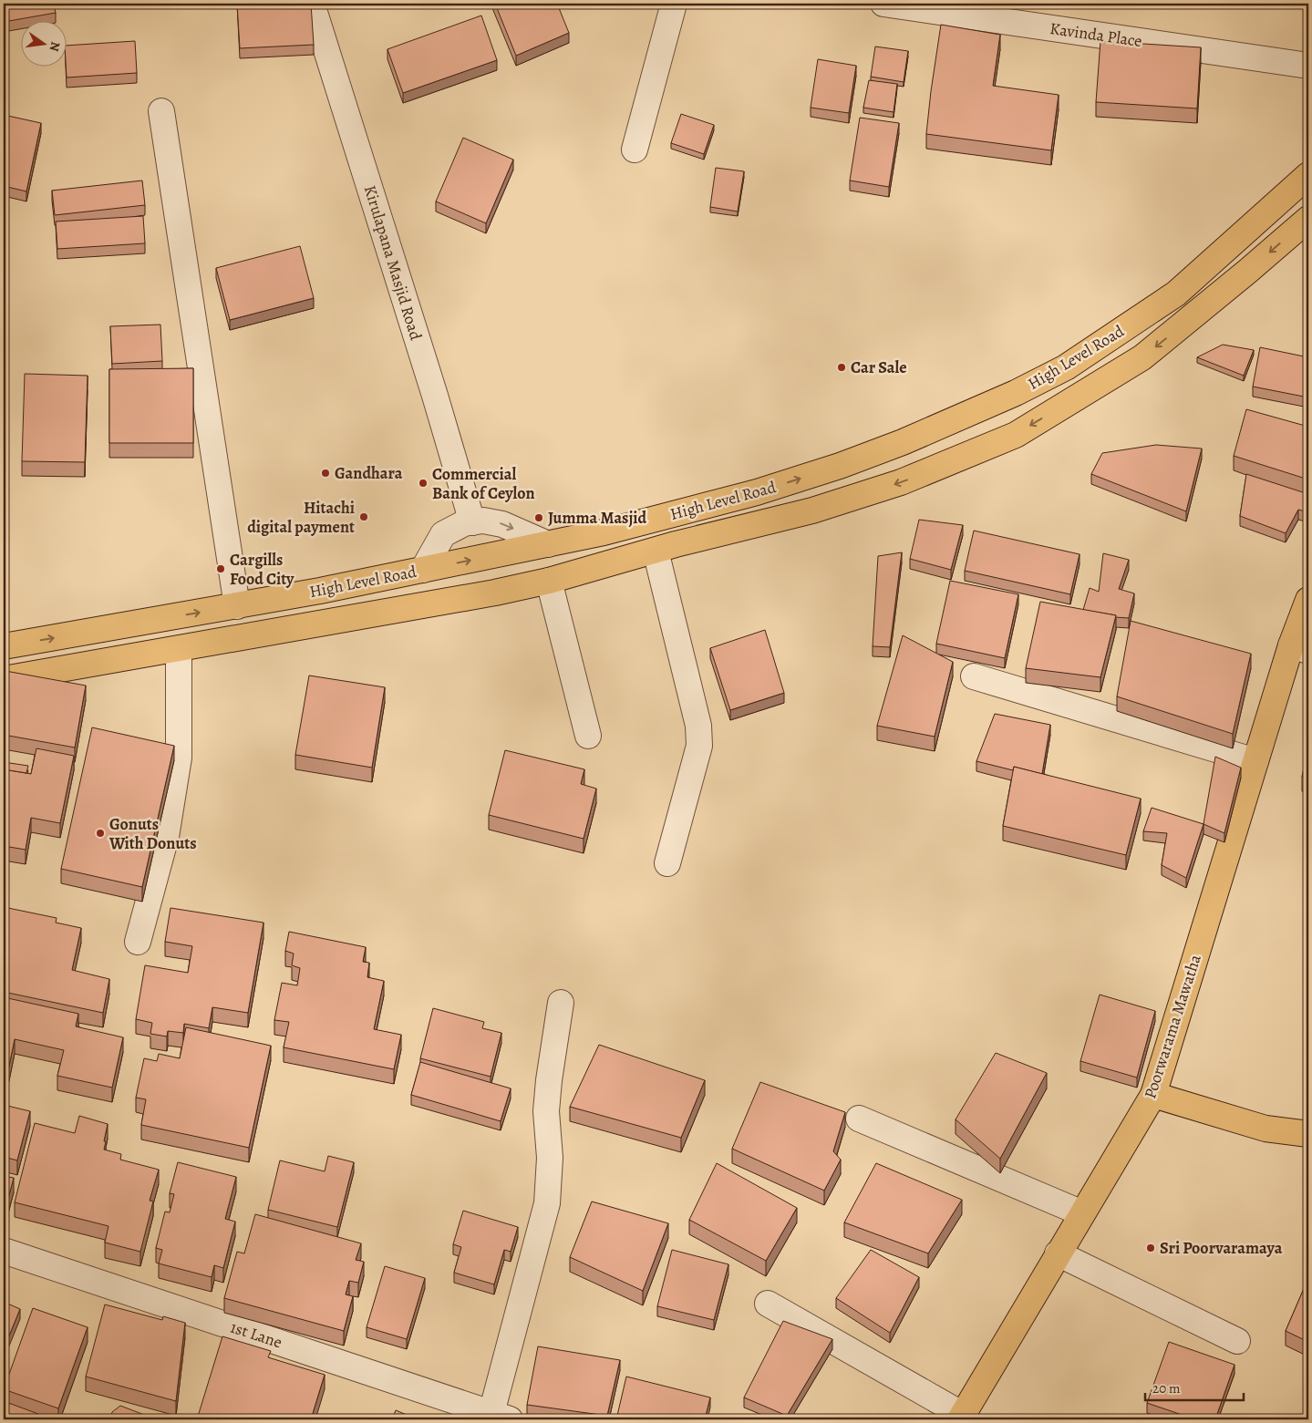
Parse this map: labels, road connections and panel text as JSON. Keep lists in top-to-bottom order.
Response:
{
  "streets": {
    "main road": ["High Level Road", "Poorwarama Mawatha"],
    "street": ["Kavinda Place", "Kirulapana Masjid Road", "1st Lane"]
  },
  "places": [
    "Car Sale",
    "Gandhara",
    "Commercial Bank of Ceylon",
    "Hitachi digital payment",
    "Jumma Masjid",
    "Cargills Food City",
    "Gonuts With Donuts",
    "Sri Poorvaramaya"
  ],
  "scale_bar": "20 m",
  "north": "right"
}
